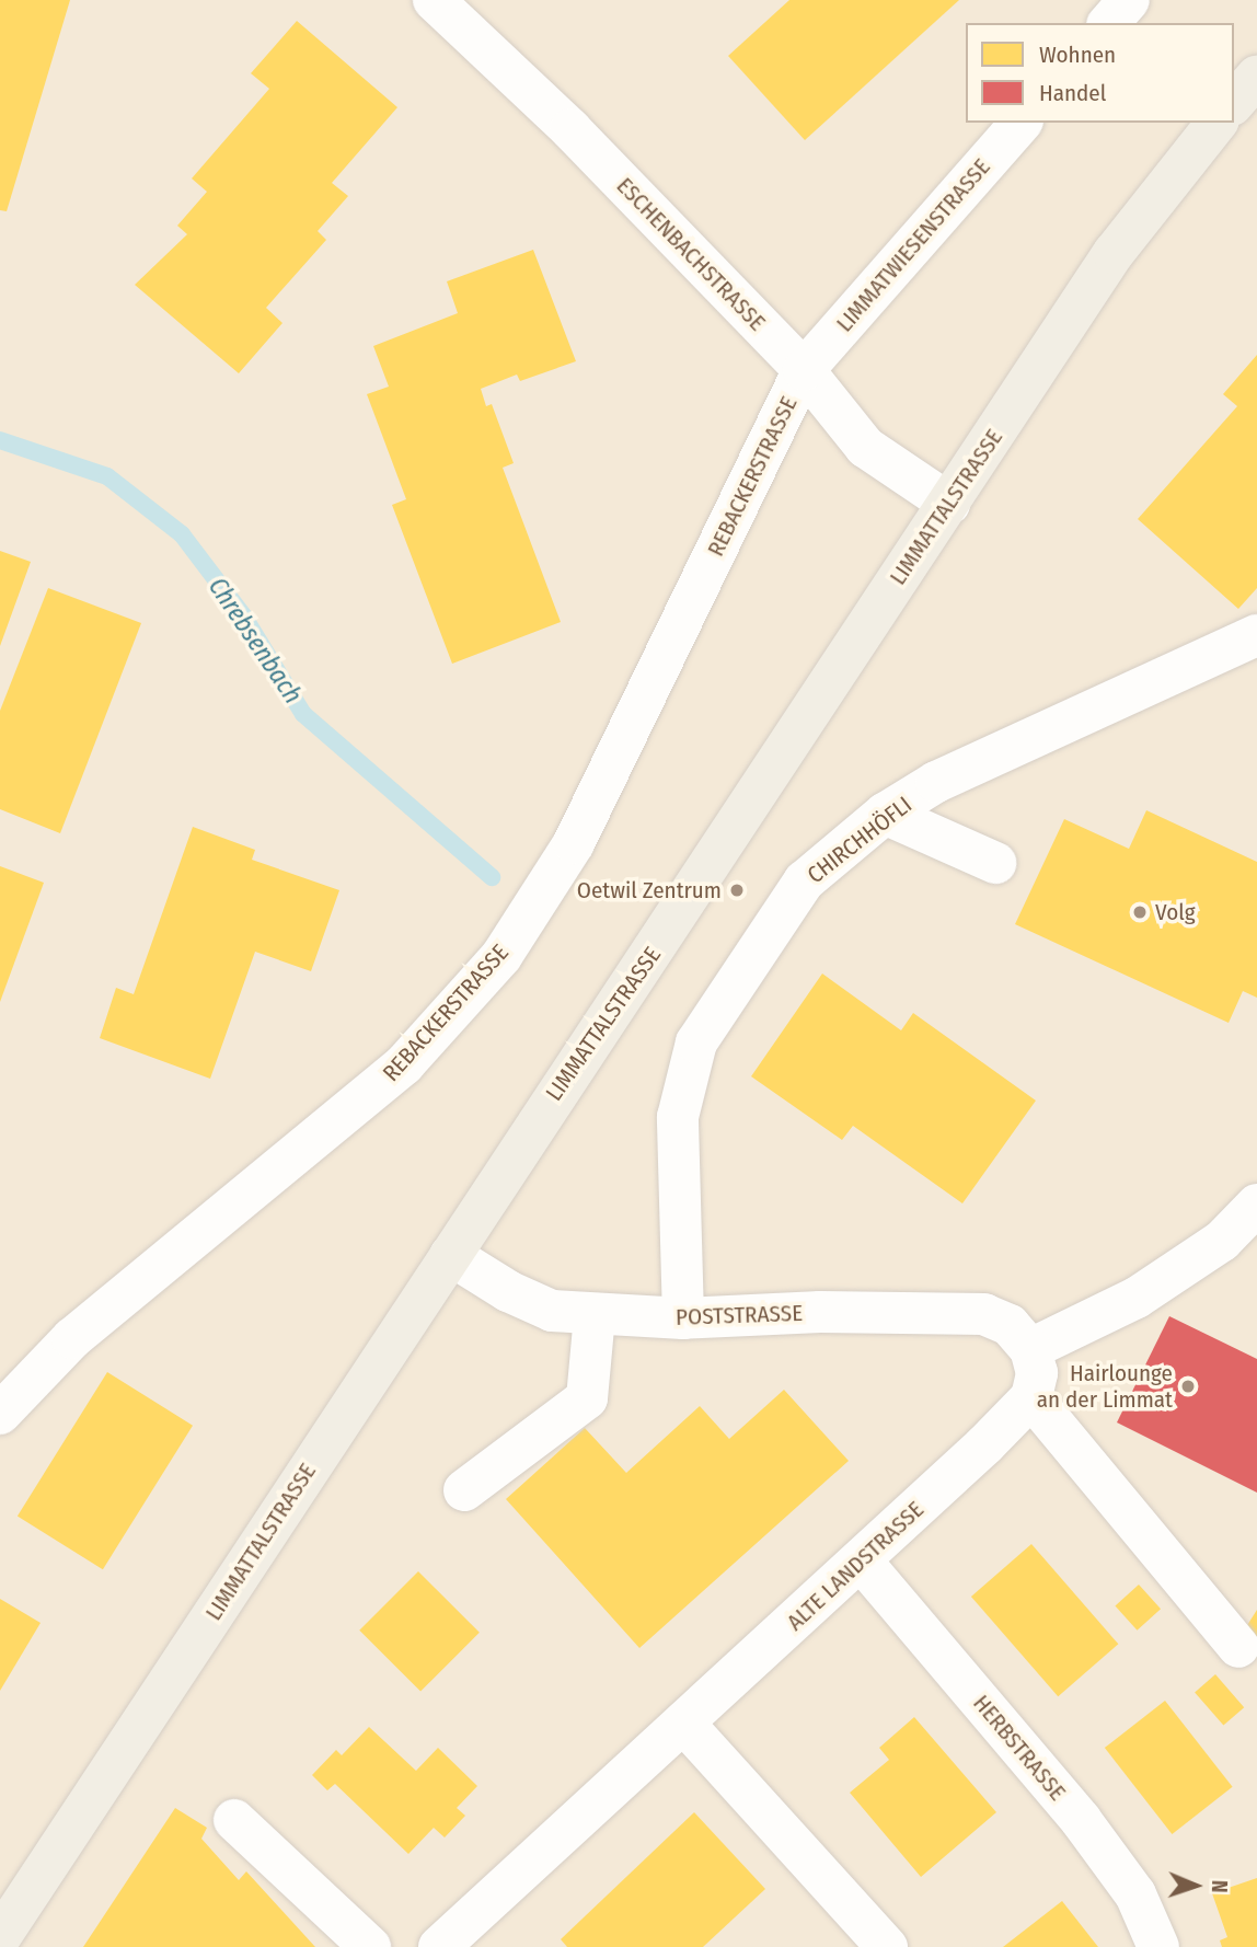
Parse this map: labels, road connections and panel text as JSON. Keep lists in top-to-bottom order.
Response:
{
  "streets": {
    "main road": ["LIMMATTALSTRASSE"],
    "street": [
      "LIMMATWIESENSTRASSE",
      "ESCHENBACHSTRASSE",
      "REBACKERSTRASSE",
      "CHIRCHHÖFLI",
      "POSTSTRASSE",
      "ALTE LANDSTRASSE",
      "HERBSTRASSE"
    ]
  },
  "crossings": [
    ["LIMMATWIESENSTRASSE", "ESCHENBACHSTRASSE"],
    ["LIMMATWIESENSTRASSE", "REBACKERSTRASSE"],
    ["ESCHENBACHSTRASSE", "REBACKERSTRASSE"],
    ["ESCHENBACHSTRASSE", "LIMMATTALSTRASSE"],
    ["LIMMATTALSTRASSE", "POSTSTRASSE"],
    ["CHIRCHHÖFLI", "POSTSTRASSE"],
    ["ALTE LANDSTRASSE", "HERBSTRASSE"]
  ],
  "water": ["Chrebsenbach"],
  "places": ["Oetwil Zentrum", "Volg", "Hairlounge an der Limmat"],
  "legend": ["Wohnen", "Handel"],
  "north": "right"
}
